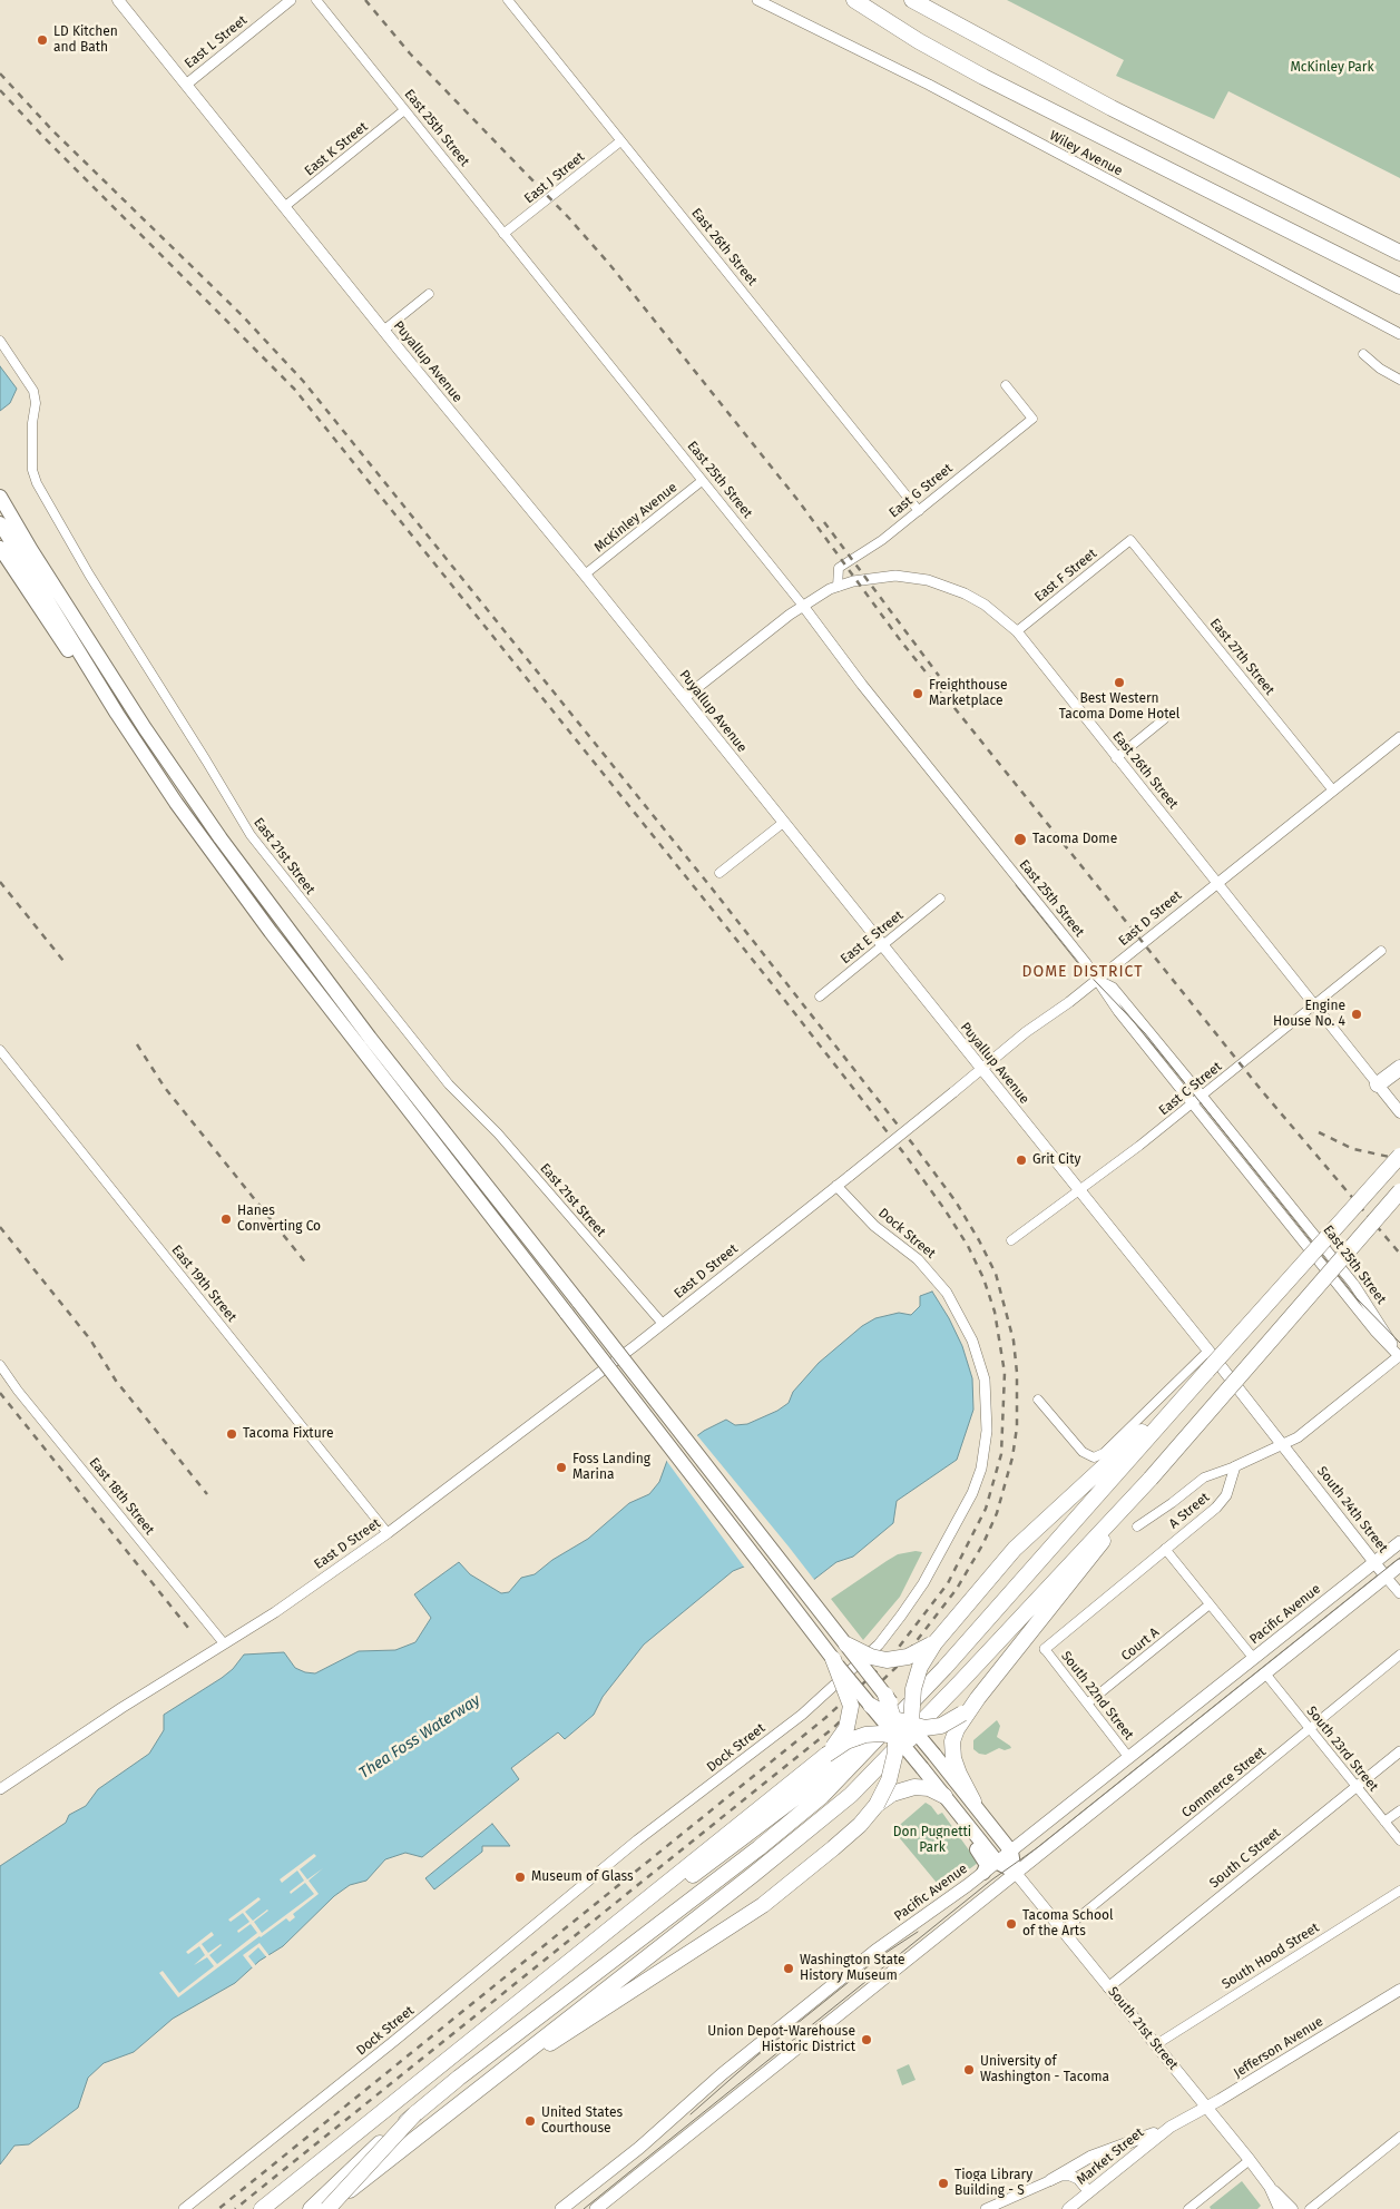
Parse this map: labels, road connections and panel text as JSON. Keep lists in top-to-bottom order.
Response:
{
  "streets": {
    "highway": ["South 21st Street"],
    "main road": [
      "East 26th Street",
      "Puyallup Avenue",
      "South 24th Street",
      "Pacific Avenue",
      "Jefferson Avenue",
      "Market Street"
    ],
    "street": [
      "East L Street",
      "East 25th Street",
      "East K Street",
      "Wiley Avenue",
      "East J Street",
      "East G Street",
      "McKinley Avenue",
      "East F Street",
      "East 27th Street",
      "East 21st Street",
      "East D Street",
      "East E Street",
      "East C Street",
      "Dock Street",
      "East 19th Street",
      "East 18th Street",
      "A Street",
      "Court A",
      "South 22nd Street",
      "South 23rd Street",
      "Commerce Street",
      "South C Street",
      "South Hood Street"
    ]
  },
  "crossings": [
    ["East L Street", "Puyallup Avenue"],
    ["East 25th Street", "East K Street"],
    ["East 25th Street", "East J Street"],
    ["East 25th Street", "East 26th Street"],
    ["East 25th Street", "McKinley Avenue"],
    ["East 25th Street", "East D Street"],
    ["East 25th Street", "East C Street"],
    ["East K Street", "Puyallup Avenue"],
    ["East J Street", "East 26th Street"],
    ["East 26th Street", "East G Street"],
    ["East 26th Street", "East F Street"],
    ["East 26th Street", "East D Street"],
    ["East 26th Street", "East C Street"],
    ["Puyallup Avenue", "McKinley Avenue"],
    ["Puyallup Avenue", "East D Street"],
    ["Puyallup Avenue", "East E Street"],
    ["Puyallup Avenue", "East C Street"],
    ["Puyallup Avenue", "South 24th Street"],
    ["East F Street", "East 27th Street"],
    ["East 27th Street", "East D Street"],
    ["East 21st Street", "East D Street"],
    ["East D Street", "Dock Street"],
    ["East D Street", "East 19th Street"],
    ["East D Street", "East 18th Street"],
    ["South 24th Street", "Pacific Avenue"],
    ["A Street", "South 22nd Street"],
    ["Pacific Avenue", "South 22nd Street"],
    ["Pacific Avenue", "South 21st Street"],
    ["Court A", "South 22nd Street"],
    ["South 23rd Street", "Commerce Street"],
    ["South 23rd Street", "South C Street"],
    ["Commerce Street", "South 21st Street"],
    ["South C Street", "South 21st Street"],
    ["South Hood Street", "South 21st Street"],
    ["South 21st Street", "Jefferson Avenue"],
    ["Jefferson Avenue", "Market Street"]
  ],
  "districts": ["DOME DISTRICT"],
  "water": ["Thea Foss Waterway"],
  "parks": ["McKinley Park", "Don Pugnetti Park"],
  "places": [
    "LD Kitchen and Bath",
    "Best Western Tacoma Dome Hotel",
    "Freighthouse Marketplace",
    "Tacoma Dome",
    "Engine House No. 4",
    "Grit City",
    "Hanes Converting Co",
    "Tacoma Fixture",
    "Foss Landing Marina",
    "Museum of Glass",
    "Tacoma School of the Arts",
    "Washington State History Museum",
    "Union Depot-Warehouse Historic District",
    "University of Washington - Tacoma",
    "United States Courthouse",
    "Tioga Library Building - S"
  ]
}
